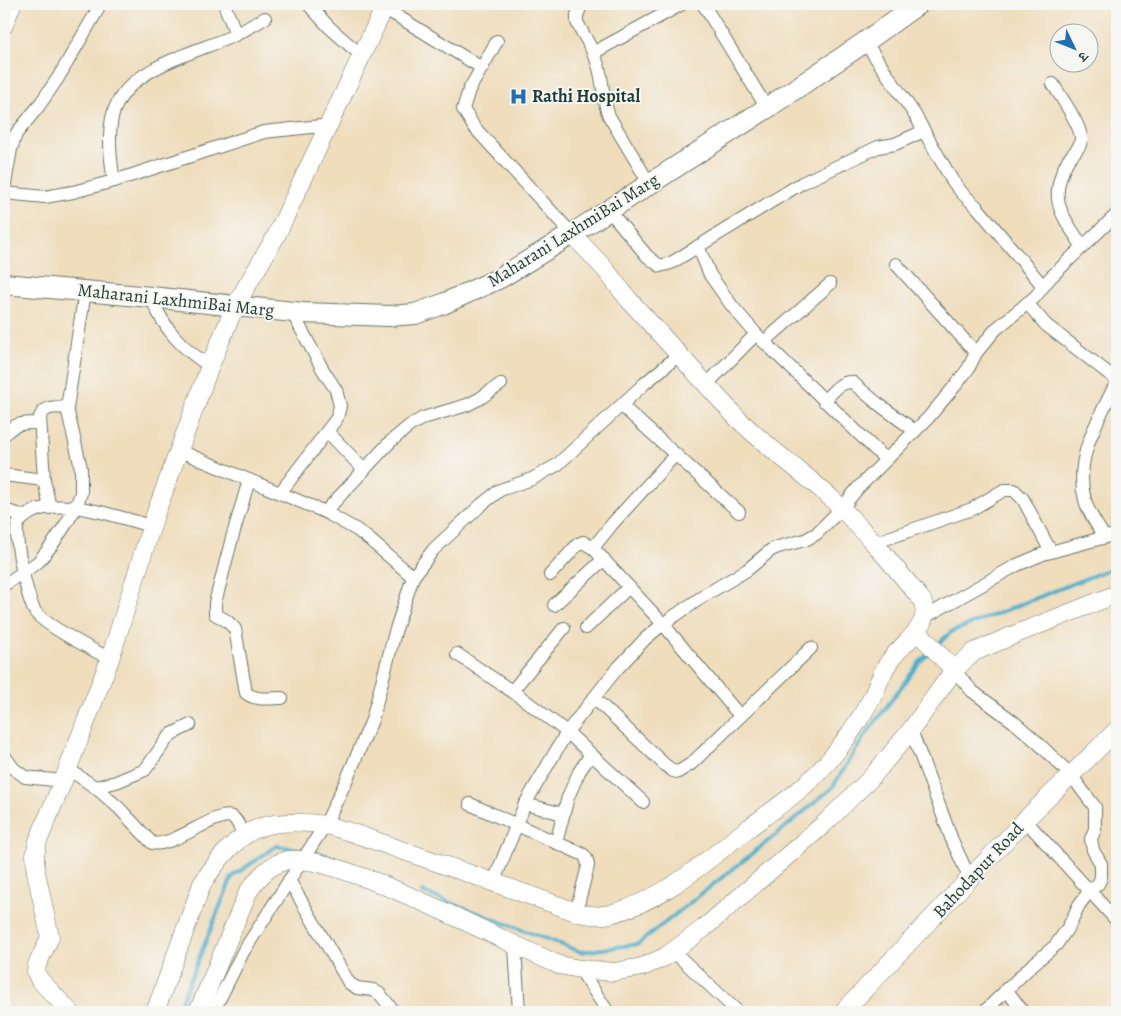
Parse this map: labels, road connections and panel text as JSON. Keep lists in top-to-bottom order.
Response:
{
  "streets": {
    "main road": ["Maharani LaxhmiBai Marg"],
    "street": ["Bahodapur Road"]
  },
  "places": {
    "hospital": ["Rathi Hospital"]
  },
  "north": "bottom right"
}
